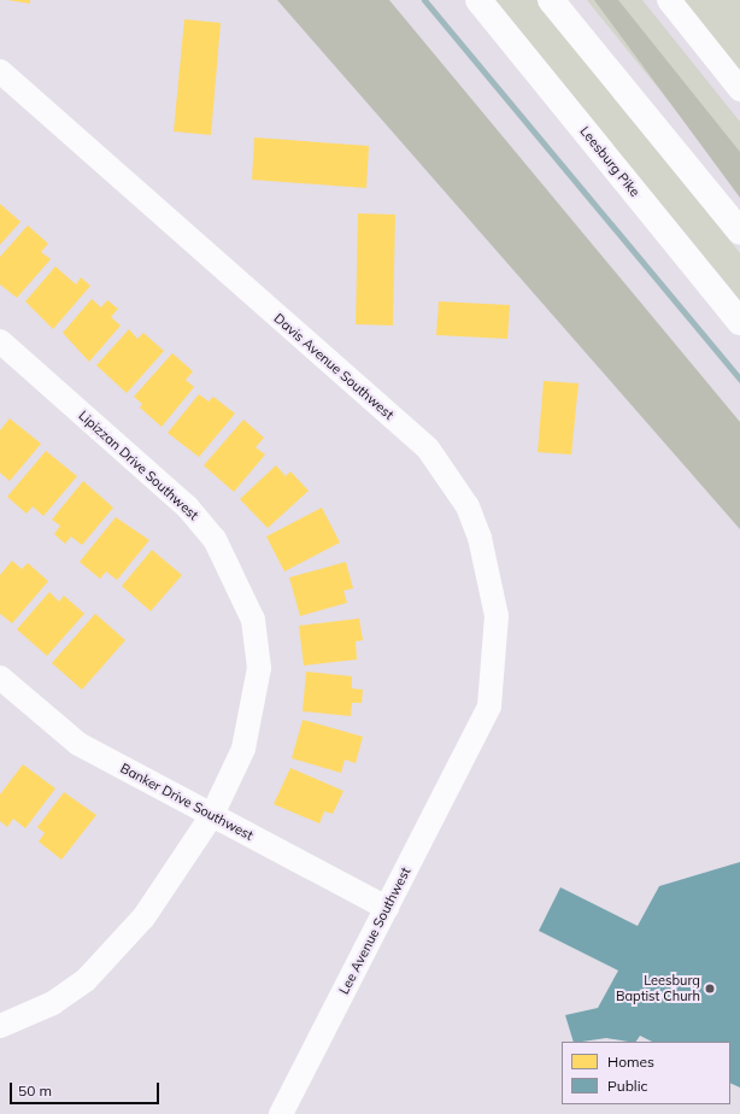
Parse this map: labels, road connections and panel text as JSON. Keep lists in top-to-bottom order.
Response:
{
  "streets": {
    "highway": ["Leesburg Pike"],
    "street": [
      "Davis Avenue Southwest",
      "Lipizzan Drive Southwest",
      "Banker Drive Southwest",
      "Lee Avenue Southwest"
    ]
  },
  "crossings": [
    ["Davis Avenue Southwest", "Lee Avenue Southwest"],
    ["Lipizzan Drive Southwest", "Banker Drive Southwest"],
    ["Banker Drive Southwest", "Lee Avenue Southwest"]
  ],
  "places": ["Leesburg Baptist Churh"],
  "legend": ["Homes", "Public"],
  "scale_bar": "50 m"
}
